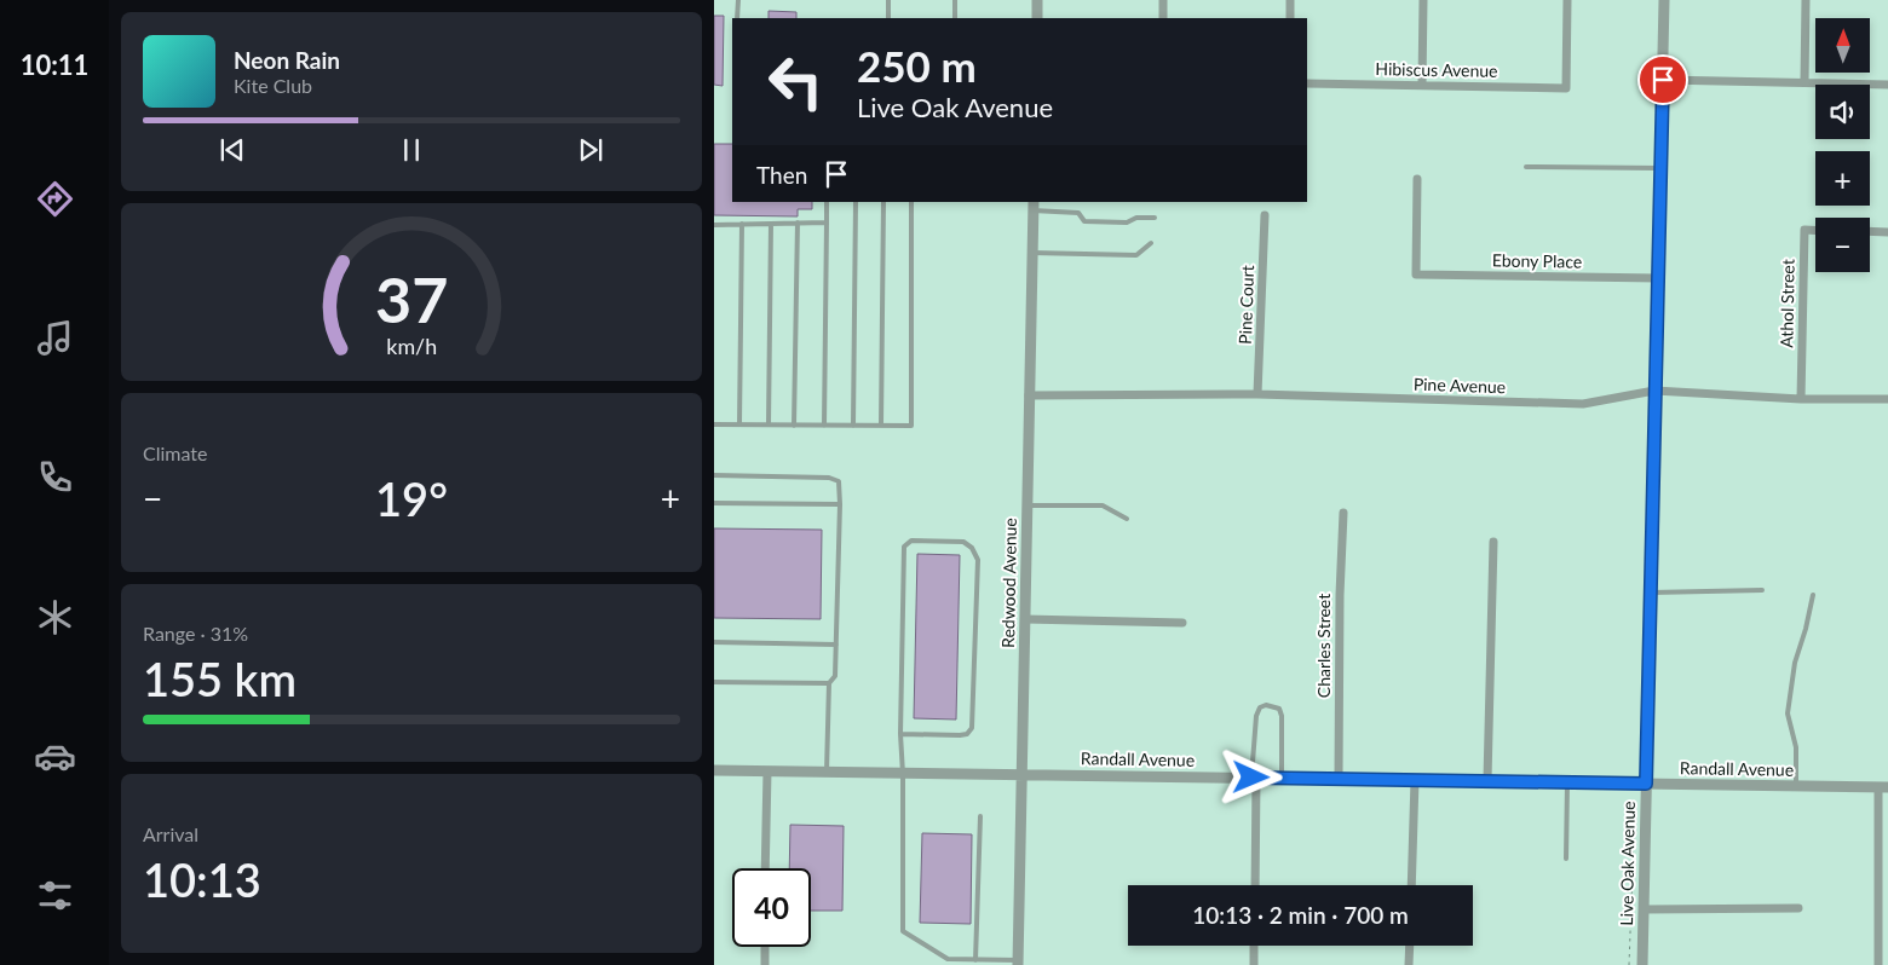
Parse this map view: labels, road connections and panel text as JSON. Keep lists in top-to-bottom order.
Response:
{
  "streets": {
    "street": [
      "Hibiscus Avenue",
      "Ebony Place",
      "Athol Street",
      "Pine Court",
      "Pine Avenue",
      "Redwood Avenue",
      "Charles Street",
      "Randall Avenue",
      "Live Oak Avenue"
    ]
  },
  "crossings": [
    ["Ebony Place", "Live Oak Avenue"],
    ["Athol Street", "Pine Avenue"],
    ["Pine Court", "Pine Avenue"],
    ["Pine Avenue", "Redwood Avenue"],
    ["Pine Avenue", "Live Oak Avenue"],
    ["Redwood Avenue", "Randall Avenue"],
    ["Charles Street", "Randall Avenue"],
    ["Randall Avenue", "Live Oak Avenue"]
  ],
  "north": "top",
  "page": {
    "tabs": "10:11",
    "map_buttons": ["+", "−"],
    "turn": ["250 m", "Live Oak Avenue"],
    "song": ["Neon Rain", "Kite Club"],
    "then": "Then",
    "tile": [
      "Climate",
      ["Range · 31%", "155 km"],
      ["Arrival", "10:13"]
    ],
    "heat": ["−", "19°", "+"],
    "limit": "40",
    "trip": "10:13 · 2 min · 700 m",
    "gauge": ["37", "km/h"]
  }
}
